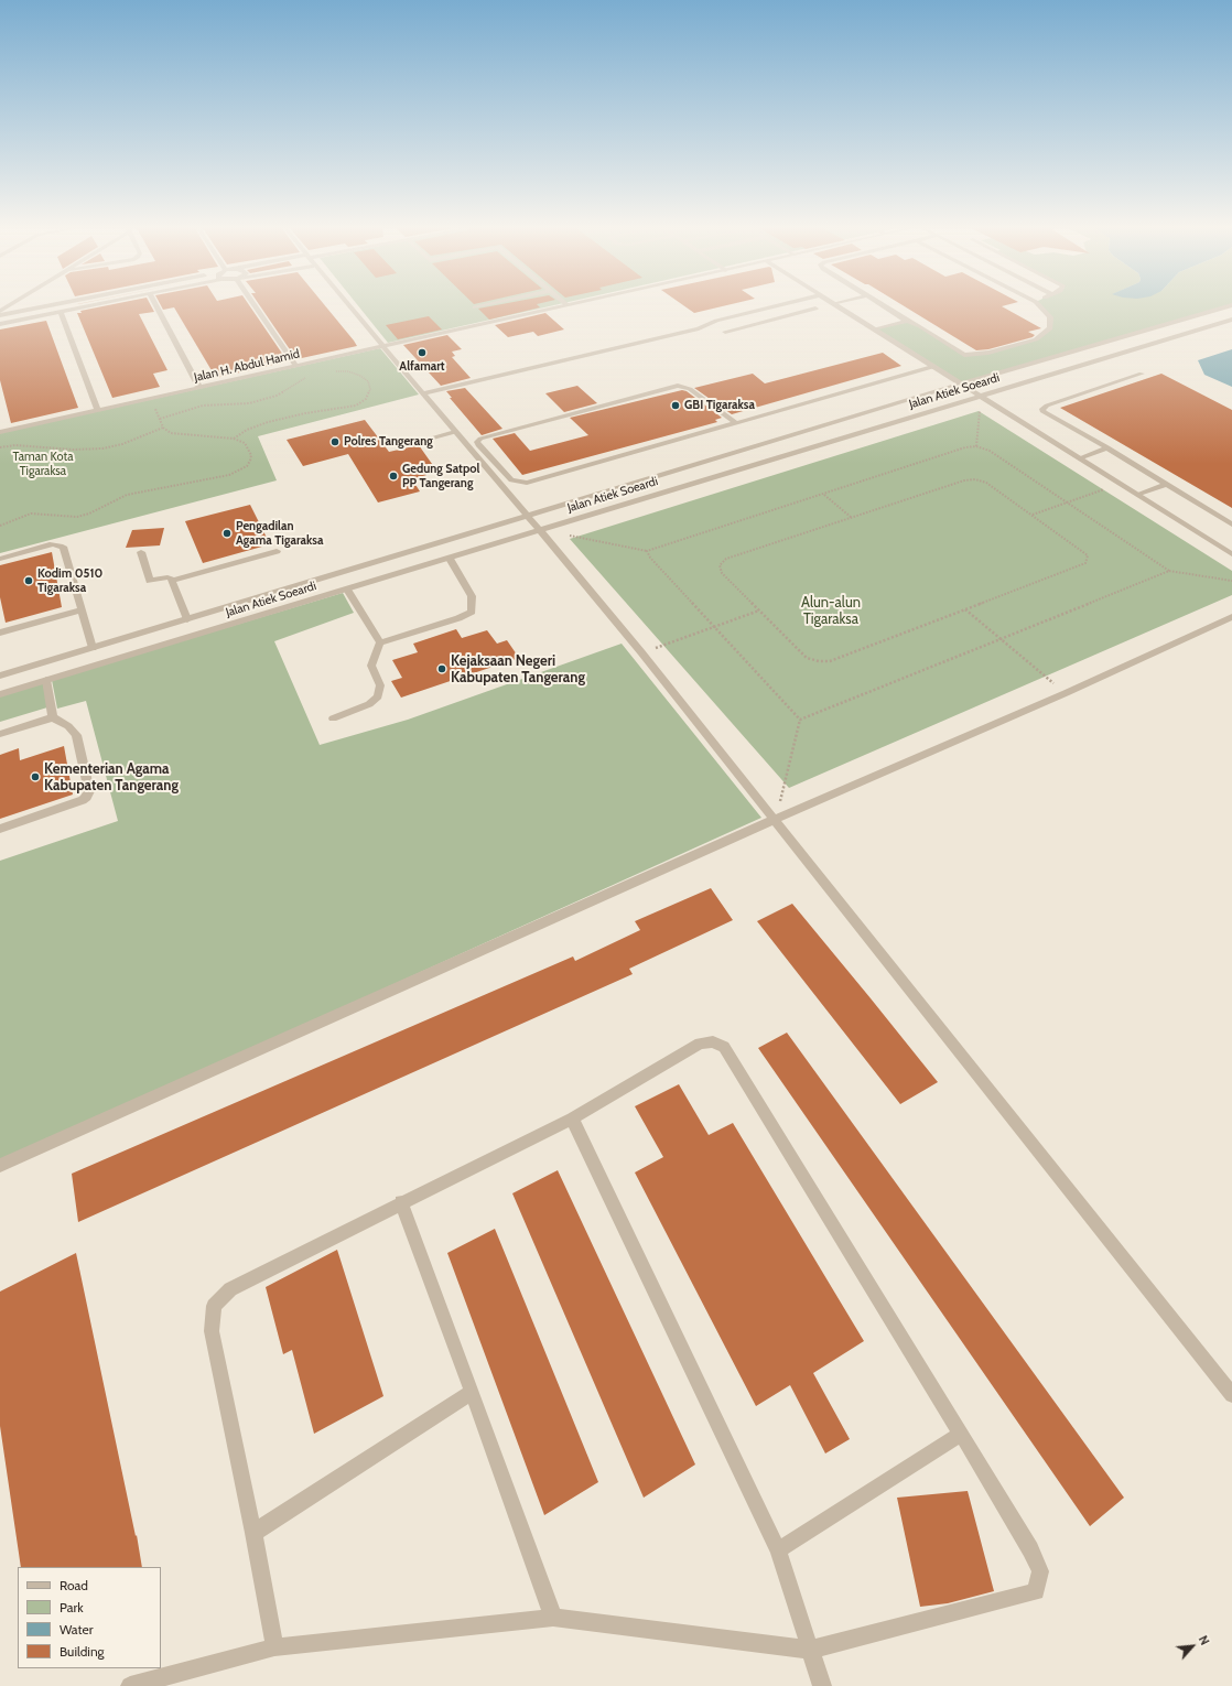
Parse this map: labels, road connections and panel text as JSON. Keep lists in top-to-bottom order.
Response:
{
  "streets": {
    "street": ["Jalan H. Abdul Hamid", "Jalan Atiek Soeardi"]
  },
  "parks": ["Taman Kota Tigaraksa", "Alun-alun Tigaraksa"],
  "places": [
    "Alfamart",
    "GBI Tigaraksa",
    "Polres Tangerang",
    "Gedung Satpol PP Tangerang",
    "Pengadilan Agama Tigaraksa",
    "Kodim 0510 Tigaraksa",
    "Kejaksaan Negeri Kabupaten Tangerang",
    "Kementerian Agama Kabupaten Tangerang"
  ],
  "legend": [
    "Road",
    "Park",
    "Water",
    "Building"
  ],
  "north": "top right"
}
